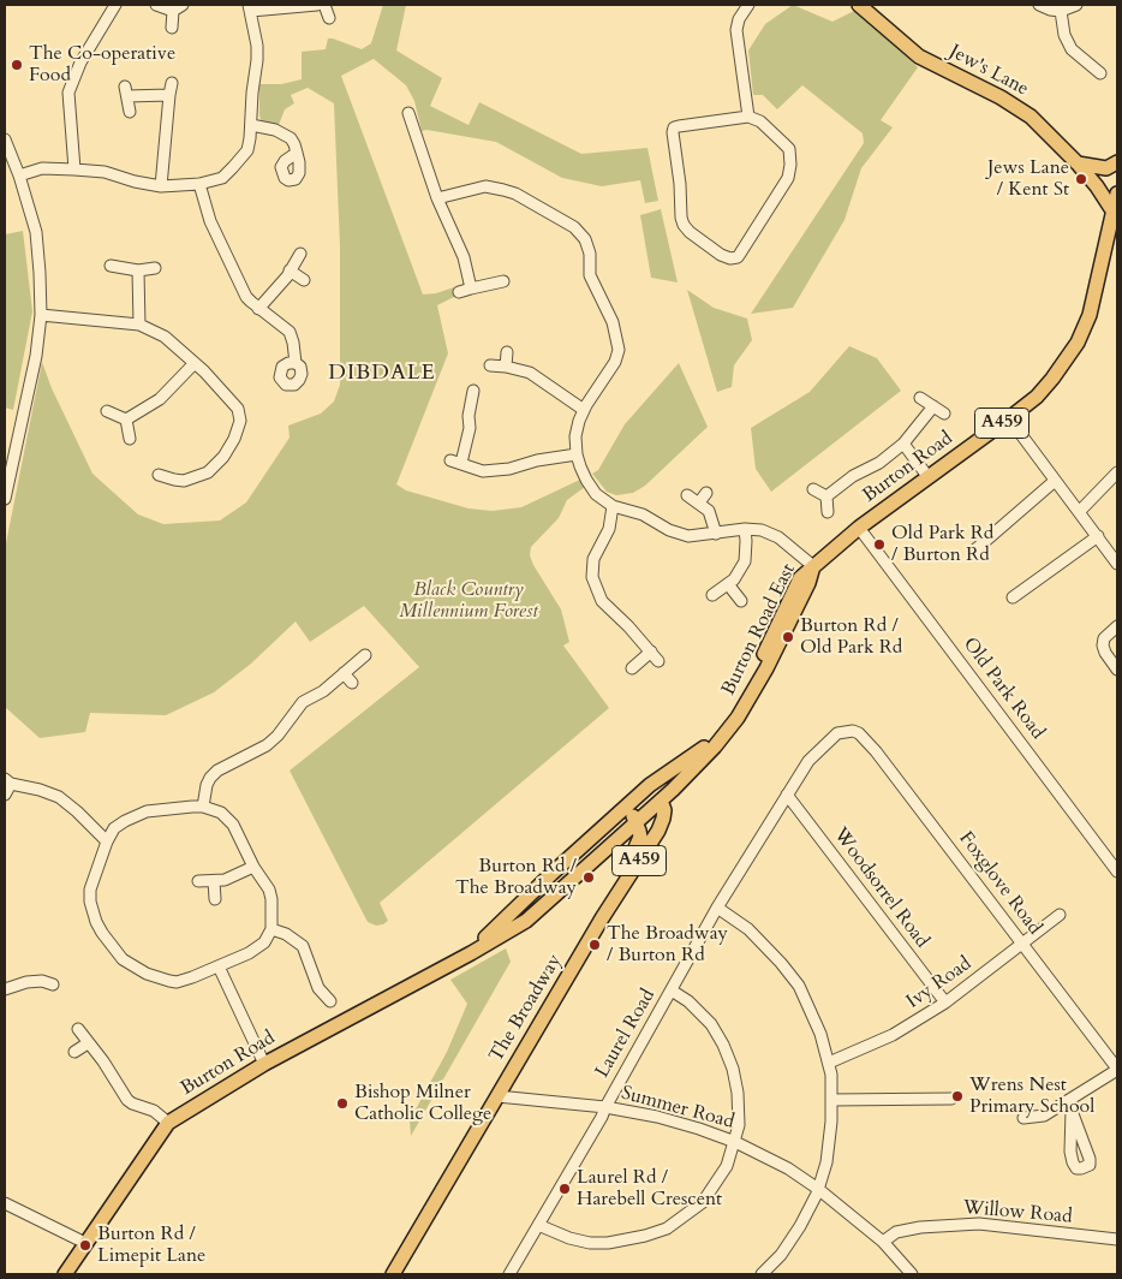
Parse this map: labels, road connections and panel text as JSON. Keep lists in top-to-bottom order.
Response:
{
  "streets": {
    "main road": [
      "Jew's Lane",
      "A459",
      "Burton Road",
      "Burton Road East",
      "The Broadway"
    ],
    "street": [
      "Old Park Road",
      "Foxglove Road",
      "Woodsorrel Road",
      "Ivy Road",
      "Laurel Road",
      "Summer Road",
      "Willow Road"
    ]
  },
  "crossings": [
    ["Jew's Lane", "A459"],
    ["Jew's Lane", "Burton Road"],
    ["A459", "Burton Road"],
    ["Burton Road", "Burton Road East"],
    ["Burton Road", "Old Park Road"],
    ["Burton Road", "The Broadway"],
    ["Burton Road East", "The Broadway"],
    ["Foxglove Road", "Ivy Road"],
    ["Foxglove Road", "Laurel Road"],
    ["Woodsorrel Road", "Ivy Road"],
    ["Woodsorrel Road", "Laurel Road"],
    ["The Broadway", "Summer Road"],
    ["Laurel Road", "Summer Road"],
    ["Summer Road", "Willow Road"]
  ],
  "districts": ["DIBDALE"],
  "parks": ["Black Country Millennium Forest"],
  "places": [
    "The Co-operative Food",
    "Jews Lane / Kent St",
    "Old Park Rd / Burton Rd",
    "Burton Rd / Old Park Rd",
    "Burton Rd / The Broadway",
    "The Broadway / Burton Rd",
    "Wrens Nest Primary School",
    "Bishop Milner Catholic College",
    "Laurel Rd / Harebell Crescent",
    "Burton Rd / Limepit Lane"
  ]
}
